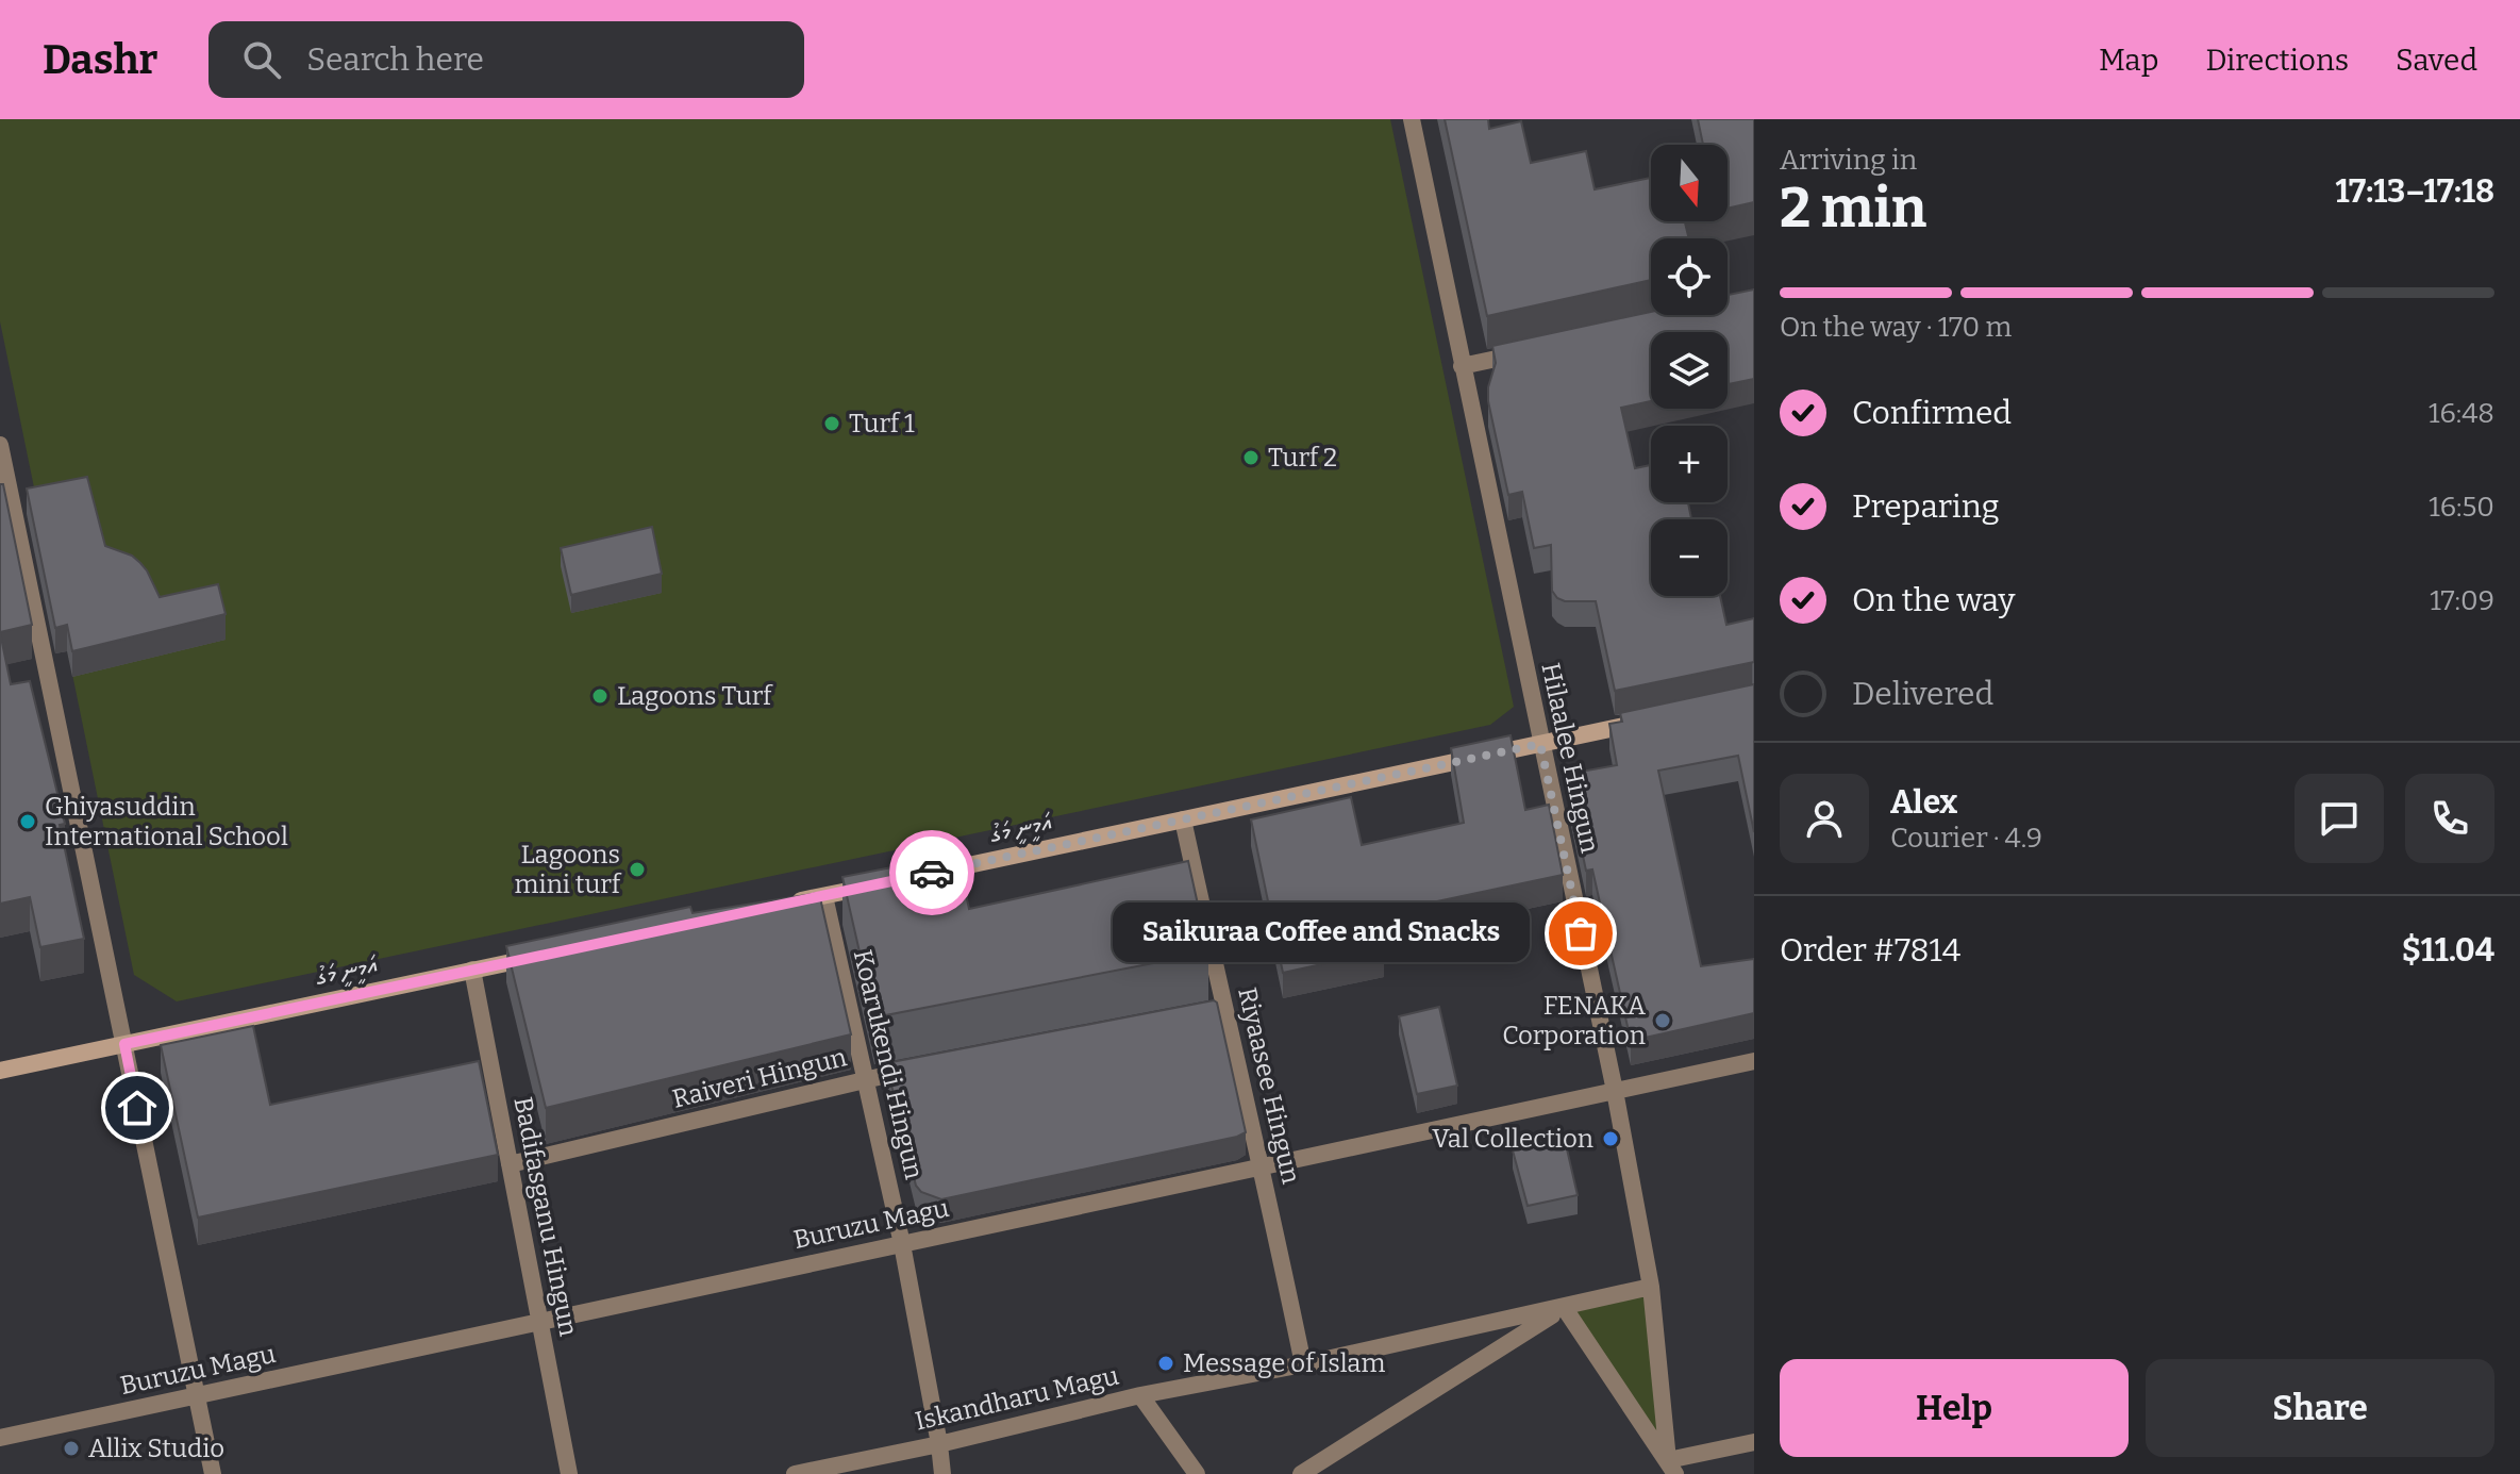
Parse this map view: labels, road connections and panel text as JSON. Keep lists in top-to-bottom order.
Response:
{
  "streets": {
    "street": [
      "Hilaalee Hingun",
      "އަމީނީ މަގު",
      "Koarukendi Hingun",
      "Raiveri Hingun",
      "Riyaasee Hingun",
      "Badifasganu Hingun",
      "Buruzu Magu",
      "Iskandharu Magu"
    ]
  },
  "crossings": [
    ["Hilaalee Hingun", "އަމީނީ މަގު"],
    ["Hilaalee Hingun", "Buruzu Magu"],
    ["Hilaalee Hingun", "Iskandharu Magu"],
    ["އަމީނީ މަގު", "Riyaasee Hingun"],
    ["އަމީނީ މަގު", "Badifasganu Hingun"],
    ["Koarukendi Hingun", "Raiveri Hingun"],
    ["Koarukendi Hingun", "Buruzu Magu"],
    ["Koarukendi Hingun", "Iskandharu Magu"],
    ["Raiveri Hingun", "Badifasganu Hingun"],
    ["Riyaasee Hingun", "Buruzu Magu"],
    ["Riyaasee Hingun", "Iskandharu Magu"],
    ["Badifasganu Hingun", "Buruzu Magu"]
  ],
  "places": [
    "Turf 1",
    "Turf 2",
    "Lagoons Turf",
    "Ghiyasuddin International School",
    "Lagoons mini turf",
    "Saikuraa Coffee and Snacks",
    "FENAKA Corporation",
    "Val Collection",
    "Message of Islam",
    "Allix Studio"
  ],
  "north": "bottom",
  "page": {
    "header": "Dashr",
    "search": "Search here",
    "nav": ["Map", "Directions", "Saved"],
    "heading": ["2 min", "Arriving in", "17:13–17:18"],
    "panel": [
      "Alex",
      "Courier · 4.9",
      "Order #7814",
      "$11.04"
    ],
    "map_buttons": ["+", "−"],
    "bar": "On the way · 170 m",
    "list": [
      ["Confirmed", "16:48"],
      ["Preparing", "16:50"],
      ["On the way", "17:09"],
      "Delivered"
    ],
    "bubble": "Saikuraa Coffee and Snacks",
    "buttons": ["Help", "Share"]
  }
}
